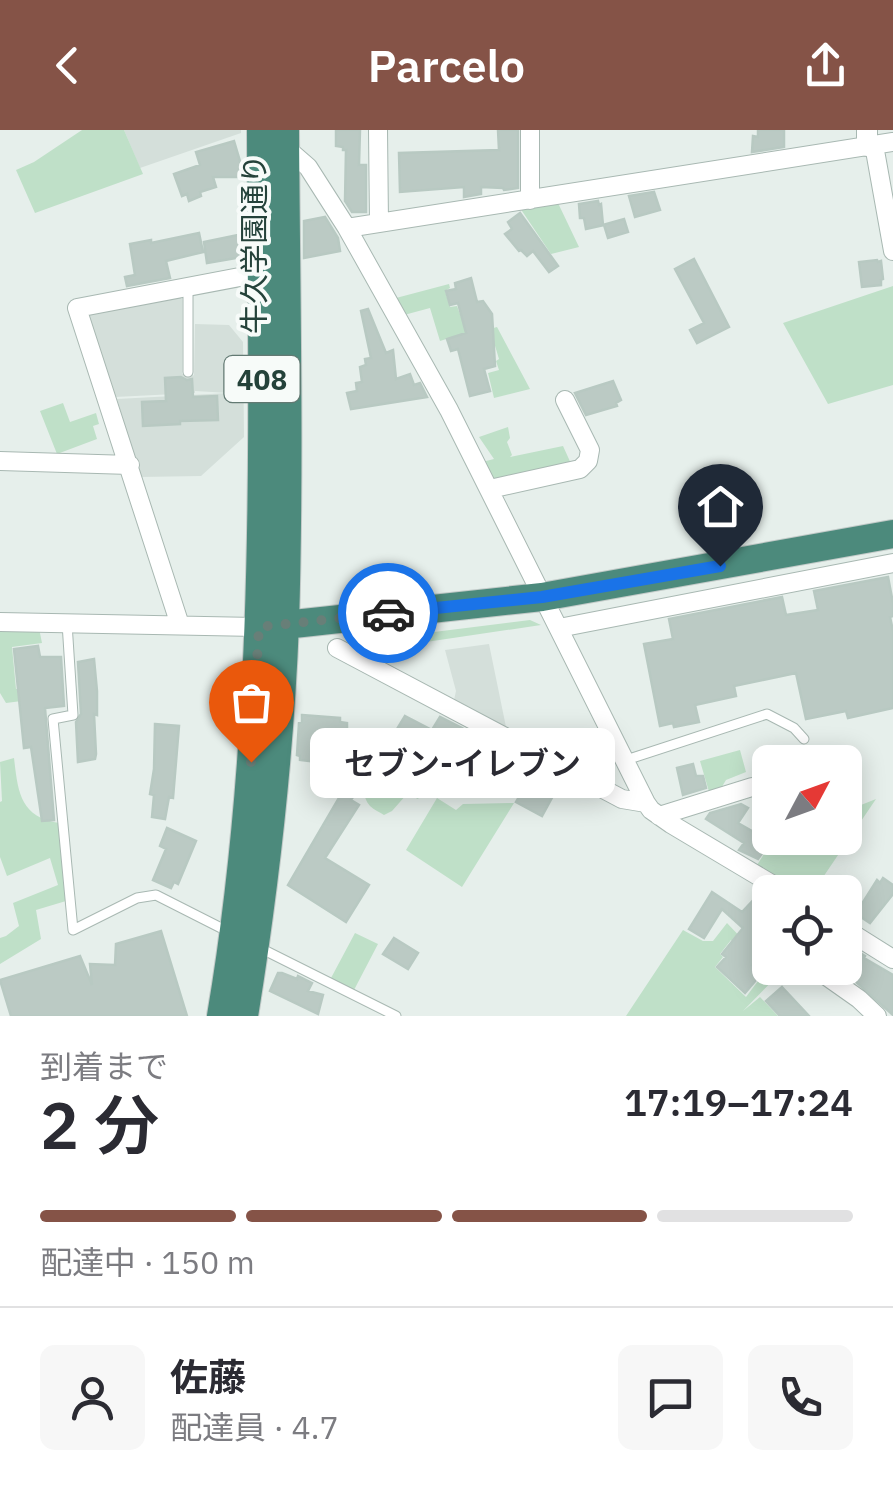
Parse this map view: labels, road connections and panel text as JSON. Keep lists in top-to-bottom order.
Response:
{
  "streets": {
    "highway": ["牛久学園通り", "408"]
  },
  "places": ["セブン-イレブン"],
  "north": "top right",
  "page": {
    "header": "Parcelo",
    "bubble": "セブン-イレブン",
    "heading": ["2 分", "到着まで", "17:19–17:24"],
    "panel": ["佐藤", "配達員 · 4.7"],
    "bar": "配達中 · 150 m"
  }
}
